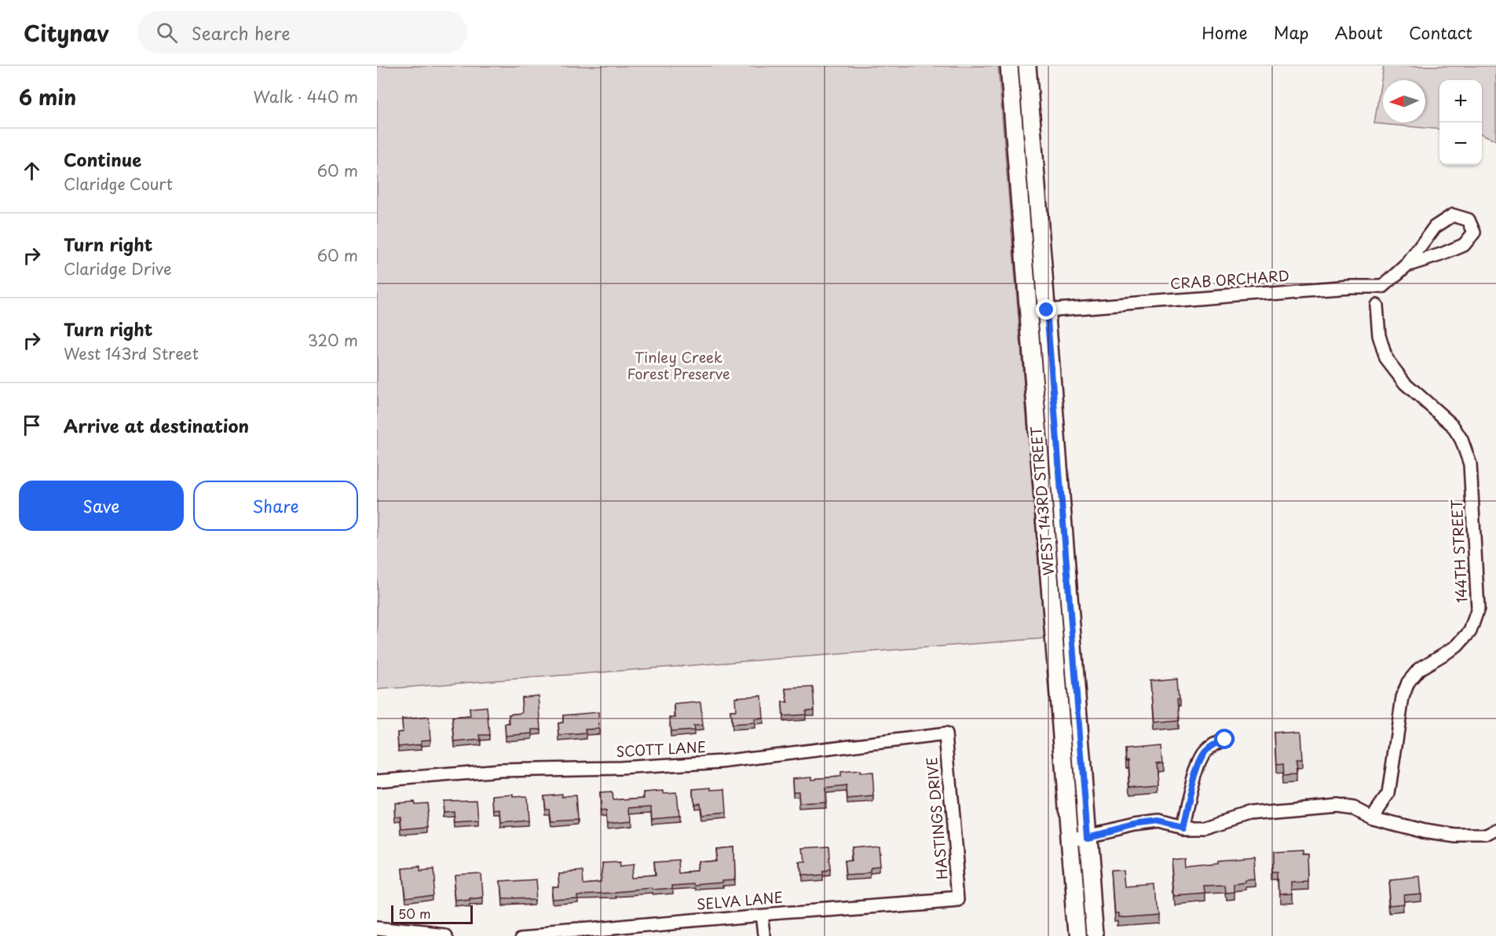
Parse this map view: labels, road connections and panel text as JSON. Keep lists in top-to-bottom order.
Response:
{
  "streets": {
    "main road": ["WEST 143RD STREET"],
    "street": [
      "CRAB ORCHARD",
      "144TH STREET",
      "SCOTT LANE",
      "HASTINGS DRIVE",
      "SELVA LANE"
    ]
  },
  "crossings": [
    ["CRAB ORCHARD", "WEST 143RD STREET"],
    ["SCOTT LANE", "HASTINGS DRIVE"],
    ["HASTINGS DRIVE", "SELVA LANE"]
  ],
  "parks": ["Tinley Creek Forest Preserve"],
  "scale_bar": "50 m",
  "north": "left",
  "page": {
    "header": "Citynav",
    "search": "Search here",
    "nav": [
      "Home",
      "Map",
      "About",
      "Contact"
    ],
    "heading": ["6 min", "Walk · 440 m"],
    "map_buttons": ["+", "−"],
    "list": [
      ["Continue", "Claridge Court", "60 m"],
      ["Turn right", "Claridge Drive", "60 m"],
      ["Turn right", "West 143rd Street", "320 m"],
      "Arrive at destination"
    ],
    "buttons": ["Save", "Share"],
    "scale": "50 m"
  }
}
